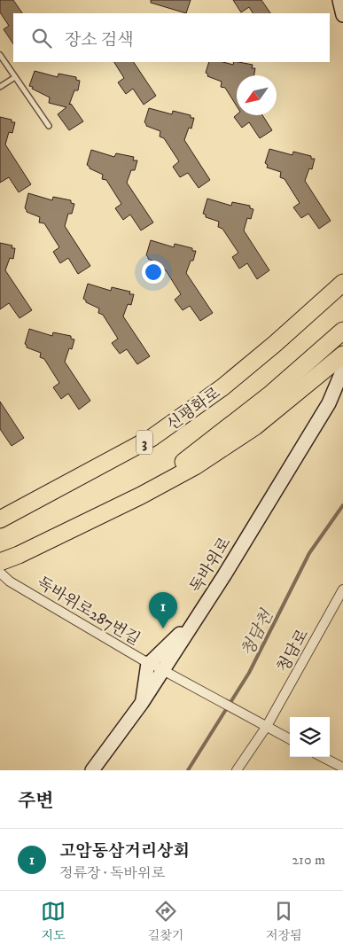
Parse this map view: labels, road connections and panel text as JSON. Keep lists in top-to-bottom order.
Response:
{
  "streets": {
    "highway": ["신평화로", "3"],
    "main road": ["독바위로"],
    "street": ["독바위로287번길", "청담로"]
  },
  "crossings": [
    ["독바위로", "독바위로287번길"]
  ],
  "water": ["청담천"],
  "north": "bottom left",
  "page": {
    "search": "장소 검색",
    "pins": "1",
    "heading": "주변",
    "list": [
      {
        "mark": "1",
        "name": "고암동삼거리상회",
        "note": "정류장 · 독바위로",
        "value": "210 m"
      }
    ],
    "nav": ["지도", "길찾기", "저장됨"]
  }
}
